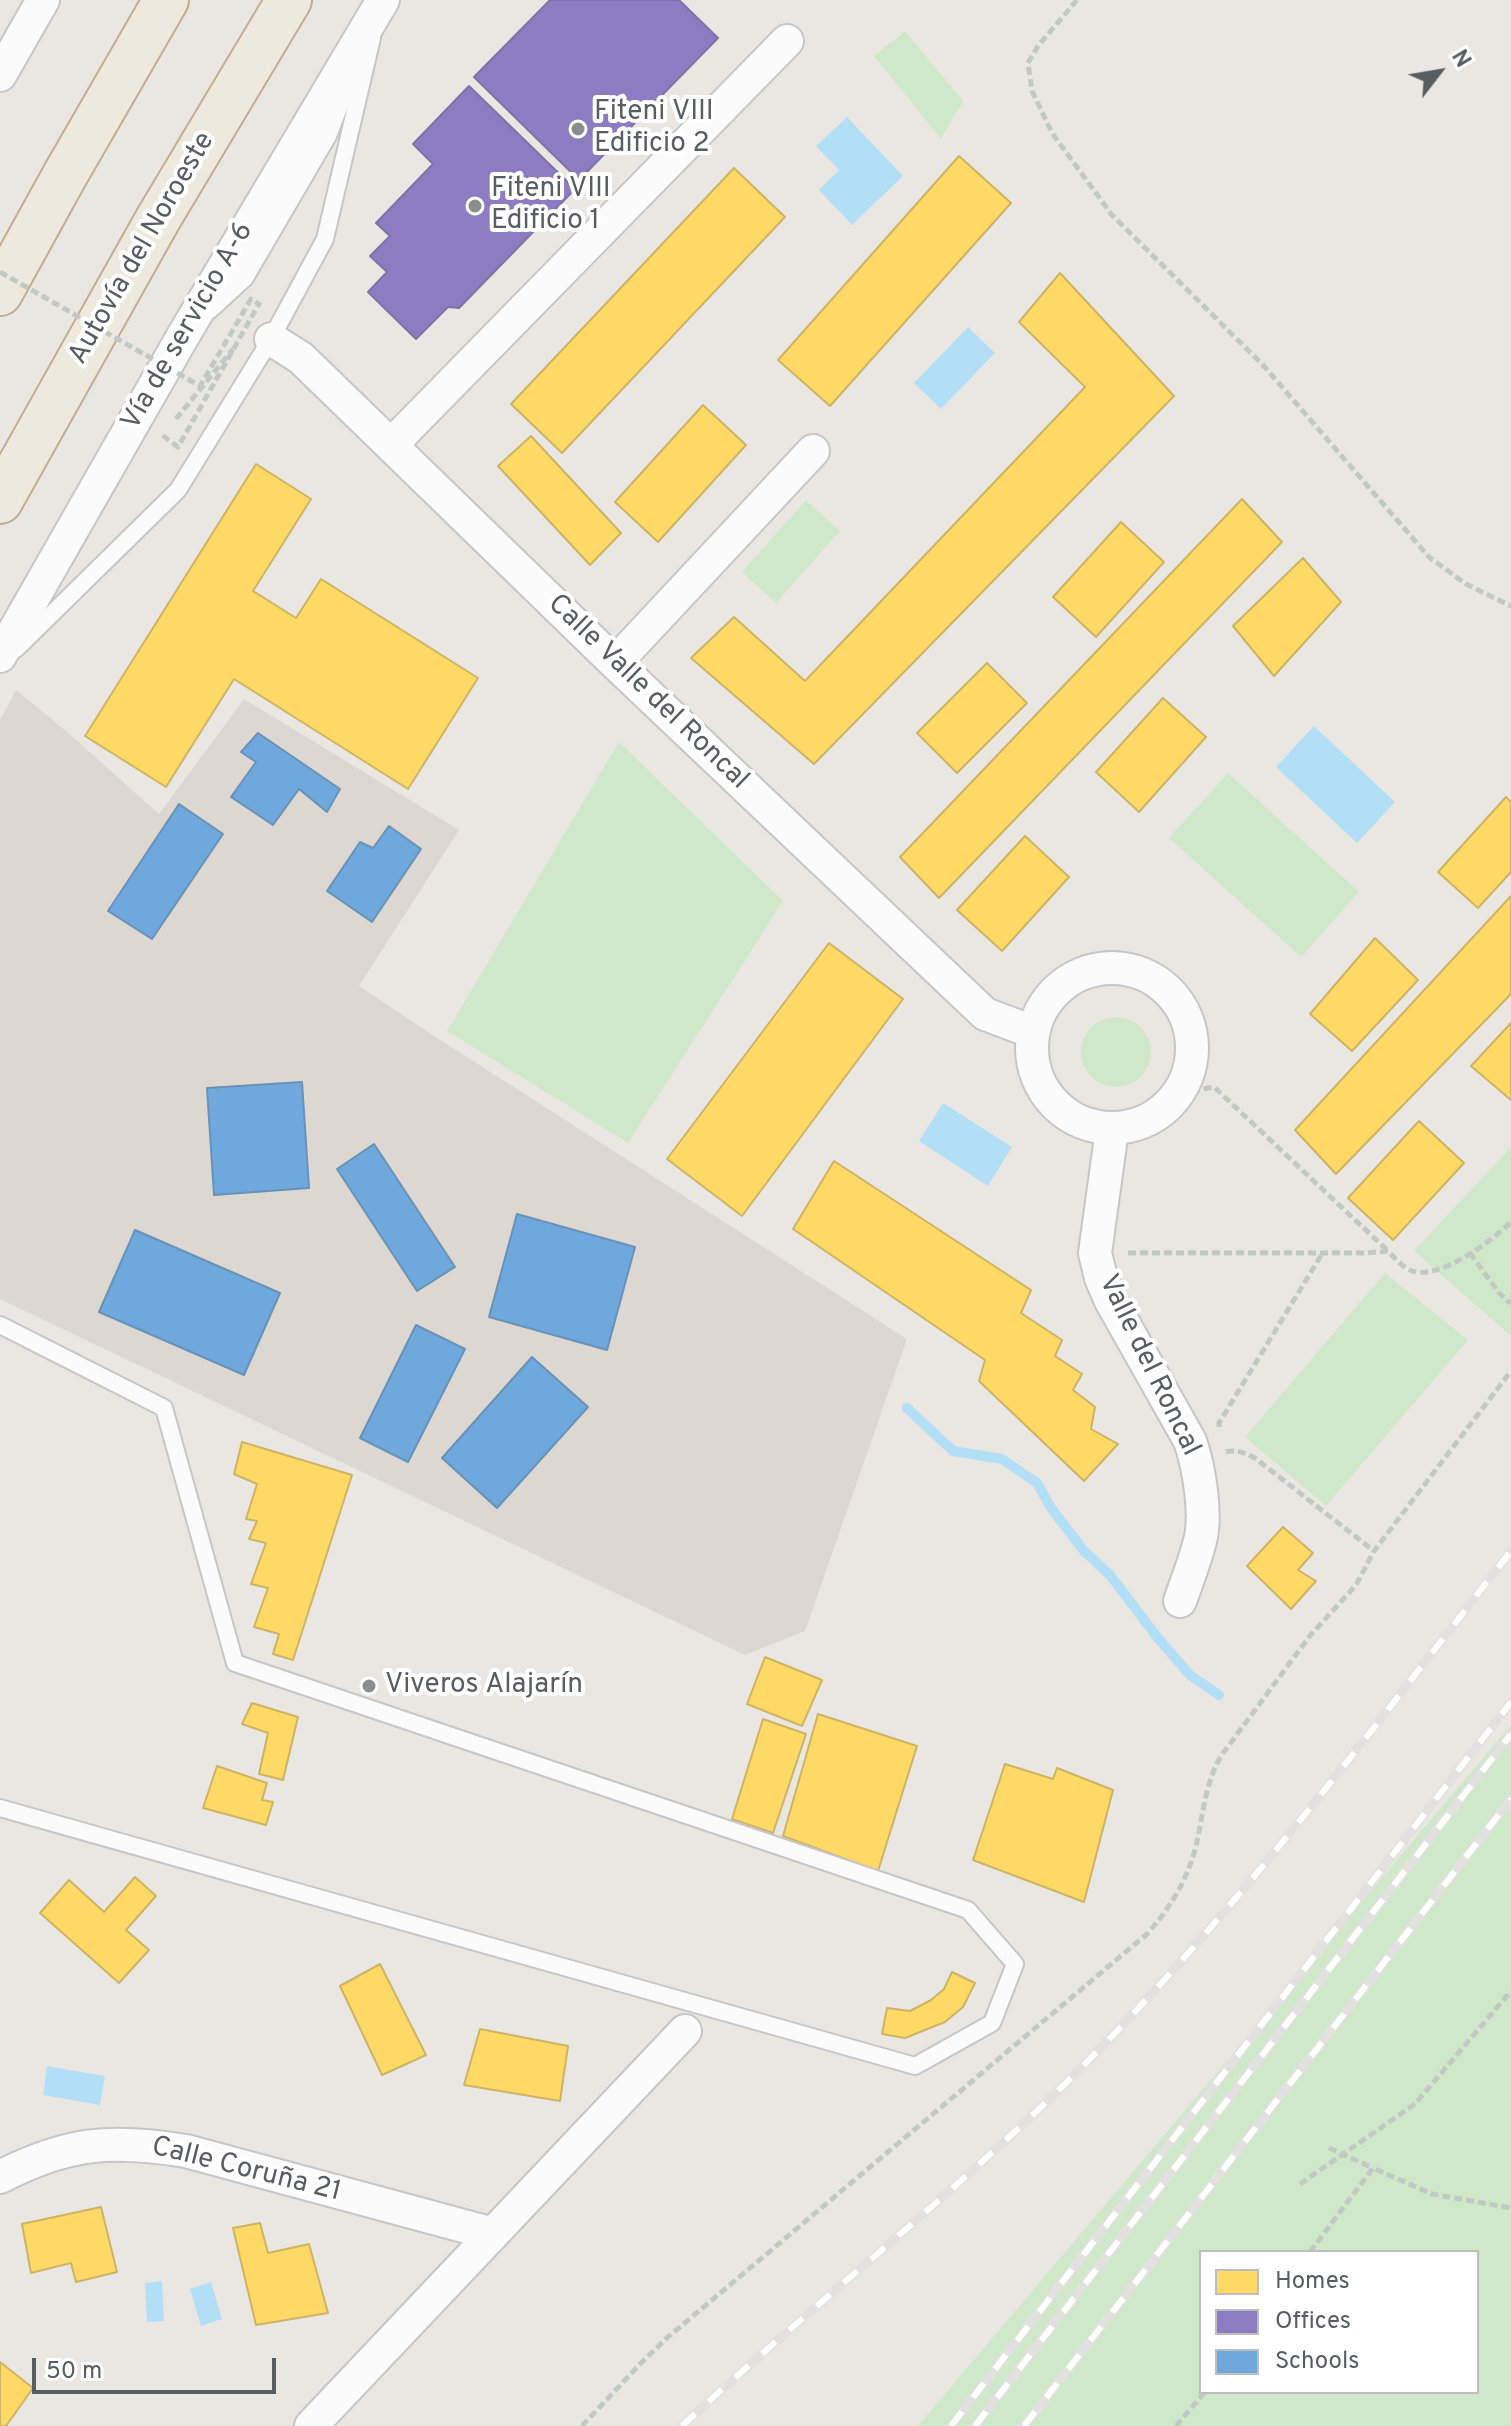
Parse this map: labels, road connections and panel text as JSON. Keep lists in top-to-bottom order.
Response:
{
  "streets": {
    "highway": ["Autovía del Noroeste"],
    "street": [
      "Vía de servicio A-6",
      "Calle Valle del Roncal",
      "Valle del Roncal",
      "Calle Coruña 21"
    ]
  },
  "crossings": [
    ["Calle Valle del Roncal", "Valle del Roncal"]
  ],
  "places": ["Fiteni VIII Edificio 2", "Fiteni VIII Edificio 1", "Viveros Alajarín"],
  "legend": ["Homes", "Offices", "Schools"],
  "scale_bar": "50 m",
  "north": "top right"
}
